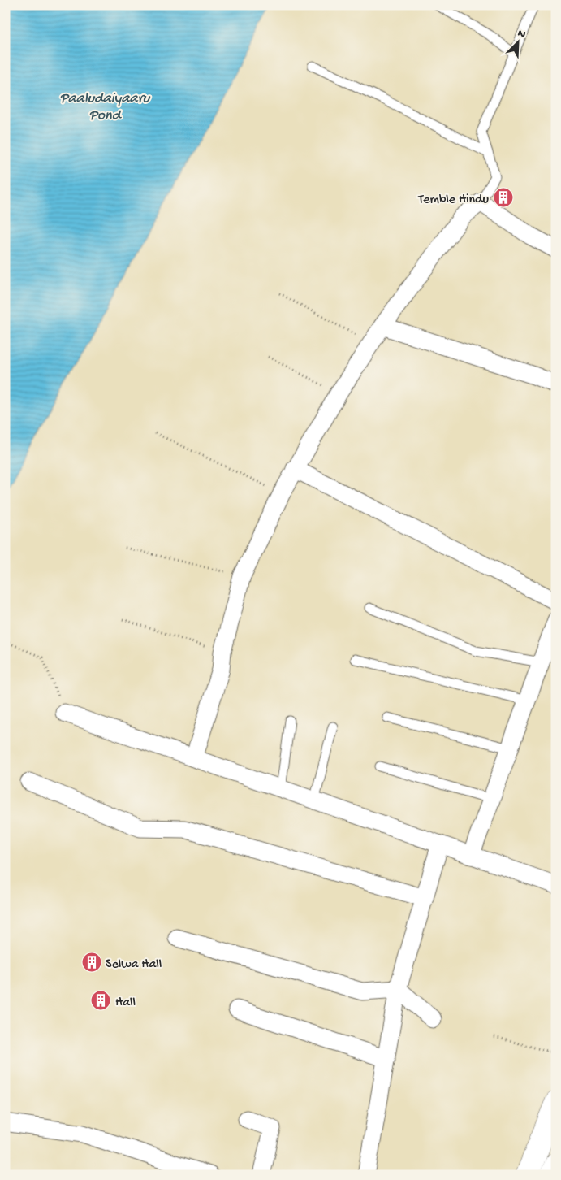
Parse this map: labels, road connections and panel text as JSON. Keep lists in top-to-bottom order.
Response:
{
  "water": ["Paaludaiyaaru Pond"],
  "places": {
    "building": ["Temble Hindu", "Selwa Hall", "Hall"]
  },
  "north": "top right"
}
